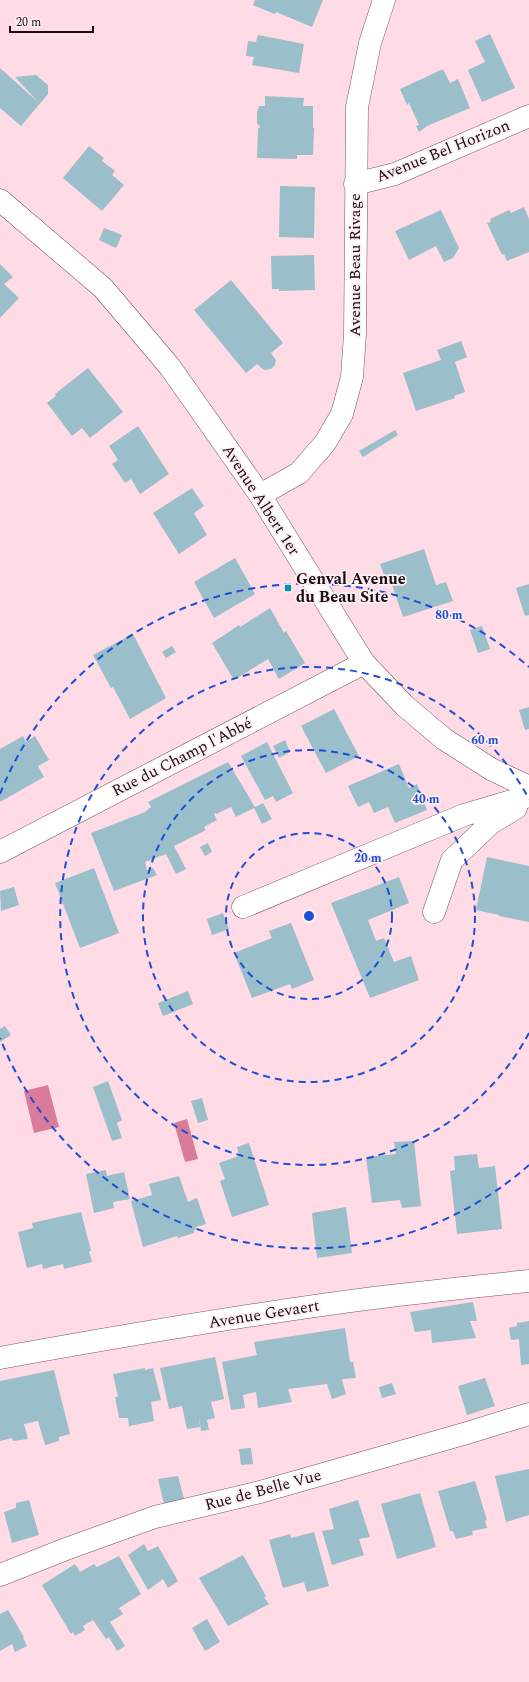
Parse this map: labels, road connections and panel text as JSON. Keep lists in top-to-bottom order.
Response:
{
  "streets": {
    "street": [
      "Avenue Bel Horizon",
      "Avenue Beau Rivage",
      "Avenue Albert 1er",
      "Rue du Champ l'Abbé",
      "Avenue Gevaert",
      "Rue de Belle Vue"
    ]
  },
  "crossings": [
    ["Avenue Bel Horizon", "Avenue Beau Rivage"],
    ["Avenue Beau Rivage", "Avenue Albert 1er"],
    ["Avenue Albert 1er", "Rue du Champ l'Abbé"]
  ],
  "places": {
    "transit": ["Genval Avenue du Beau Site"]
  },
  "scale_bar": "20 m",
  "rings": [
    "80 m",
    "60 m",
    "40 m",
    "20 m"
  ]
}
